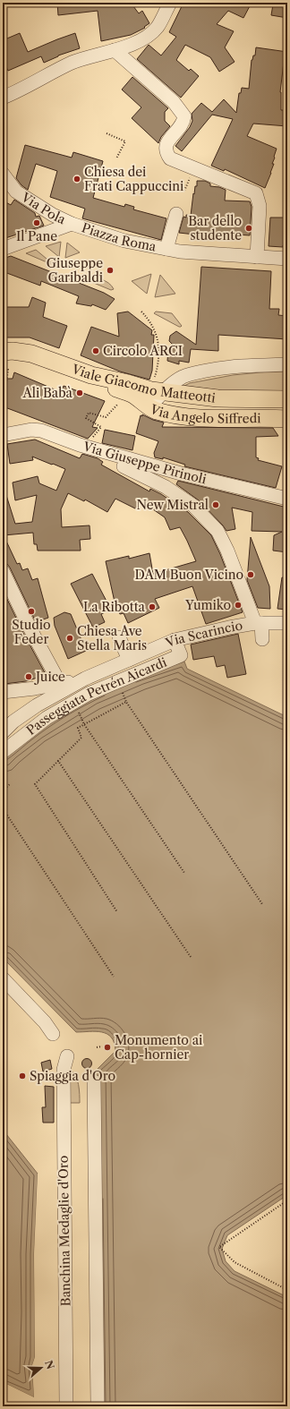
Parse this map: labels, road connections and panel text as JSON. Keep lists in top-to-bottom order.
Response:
{
  "streets": {
    "main road": ["Viale Giacomo Matteotti", "Via Angelo Siffredi"],
    "street": [
      "Via Pola",
      "Piazza Roma",
      "Via Giuseppe Pirinoli",
      "Via Scarincio",
      "Passeggiata Petrén Aicardi",
      "Banchina Medaglie d'Oro"
    ]
  },
  "crossings": [
    ["Via Pola", "Piazza Roma"],
    ["Viale Giacomo Matteotti", "Via Angelo Siffredi"],
    ["Via Scarincio", "Passeggiata Petrén Aicardi"]
  ],
  "places": [
    "Chiesa dei Frati Cappuccini",
    "Il Pane",
    "Bar dello studente",
    "Giuseppe Garibaldi",
    "Circolo ARCI",
    "Ali Babà",
    "New Mistral",
    "DAM Buon Vicino",
    "Yumiko",
    "La Ribotta",
    "Studio Feder",
    "Chiesa Ave Stella Maris",
    "Juice",
    "Monumento ai Cap-hornier",
    "Spiaggia d'Oro"
  ],
  "north": "right"
}
